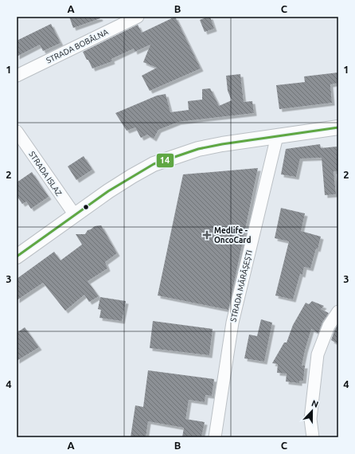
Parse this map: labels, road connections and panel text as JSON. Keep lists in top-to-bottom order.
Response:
{
  "streets": {
    "street": ["STRADA BOBÂLNA", "STRADA ISLAZ", "STRADA MĂRĂȘEȘTI"]
  },
  "places": {
    "health": ["Medlife - OncoCard"]
  },
  "lines": ["transit line 14"],
  "north": "top",
  "grid": {
    "columns": ["A", "B", "C"],
    "rows": [
      "1",
      "2",
      "3",
      "4"
    ]
  }
}
